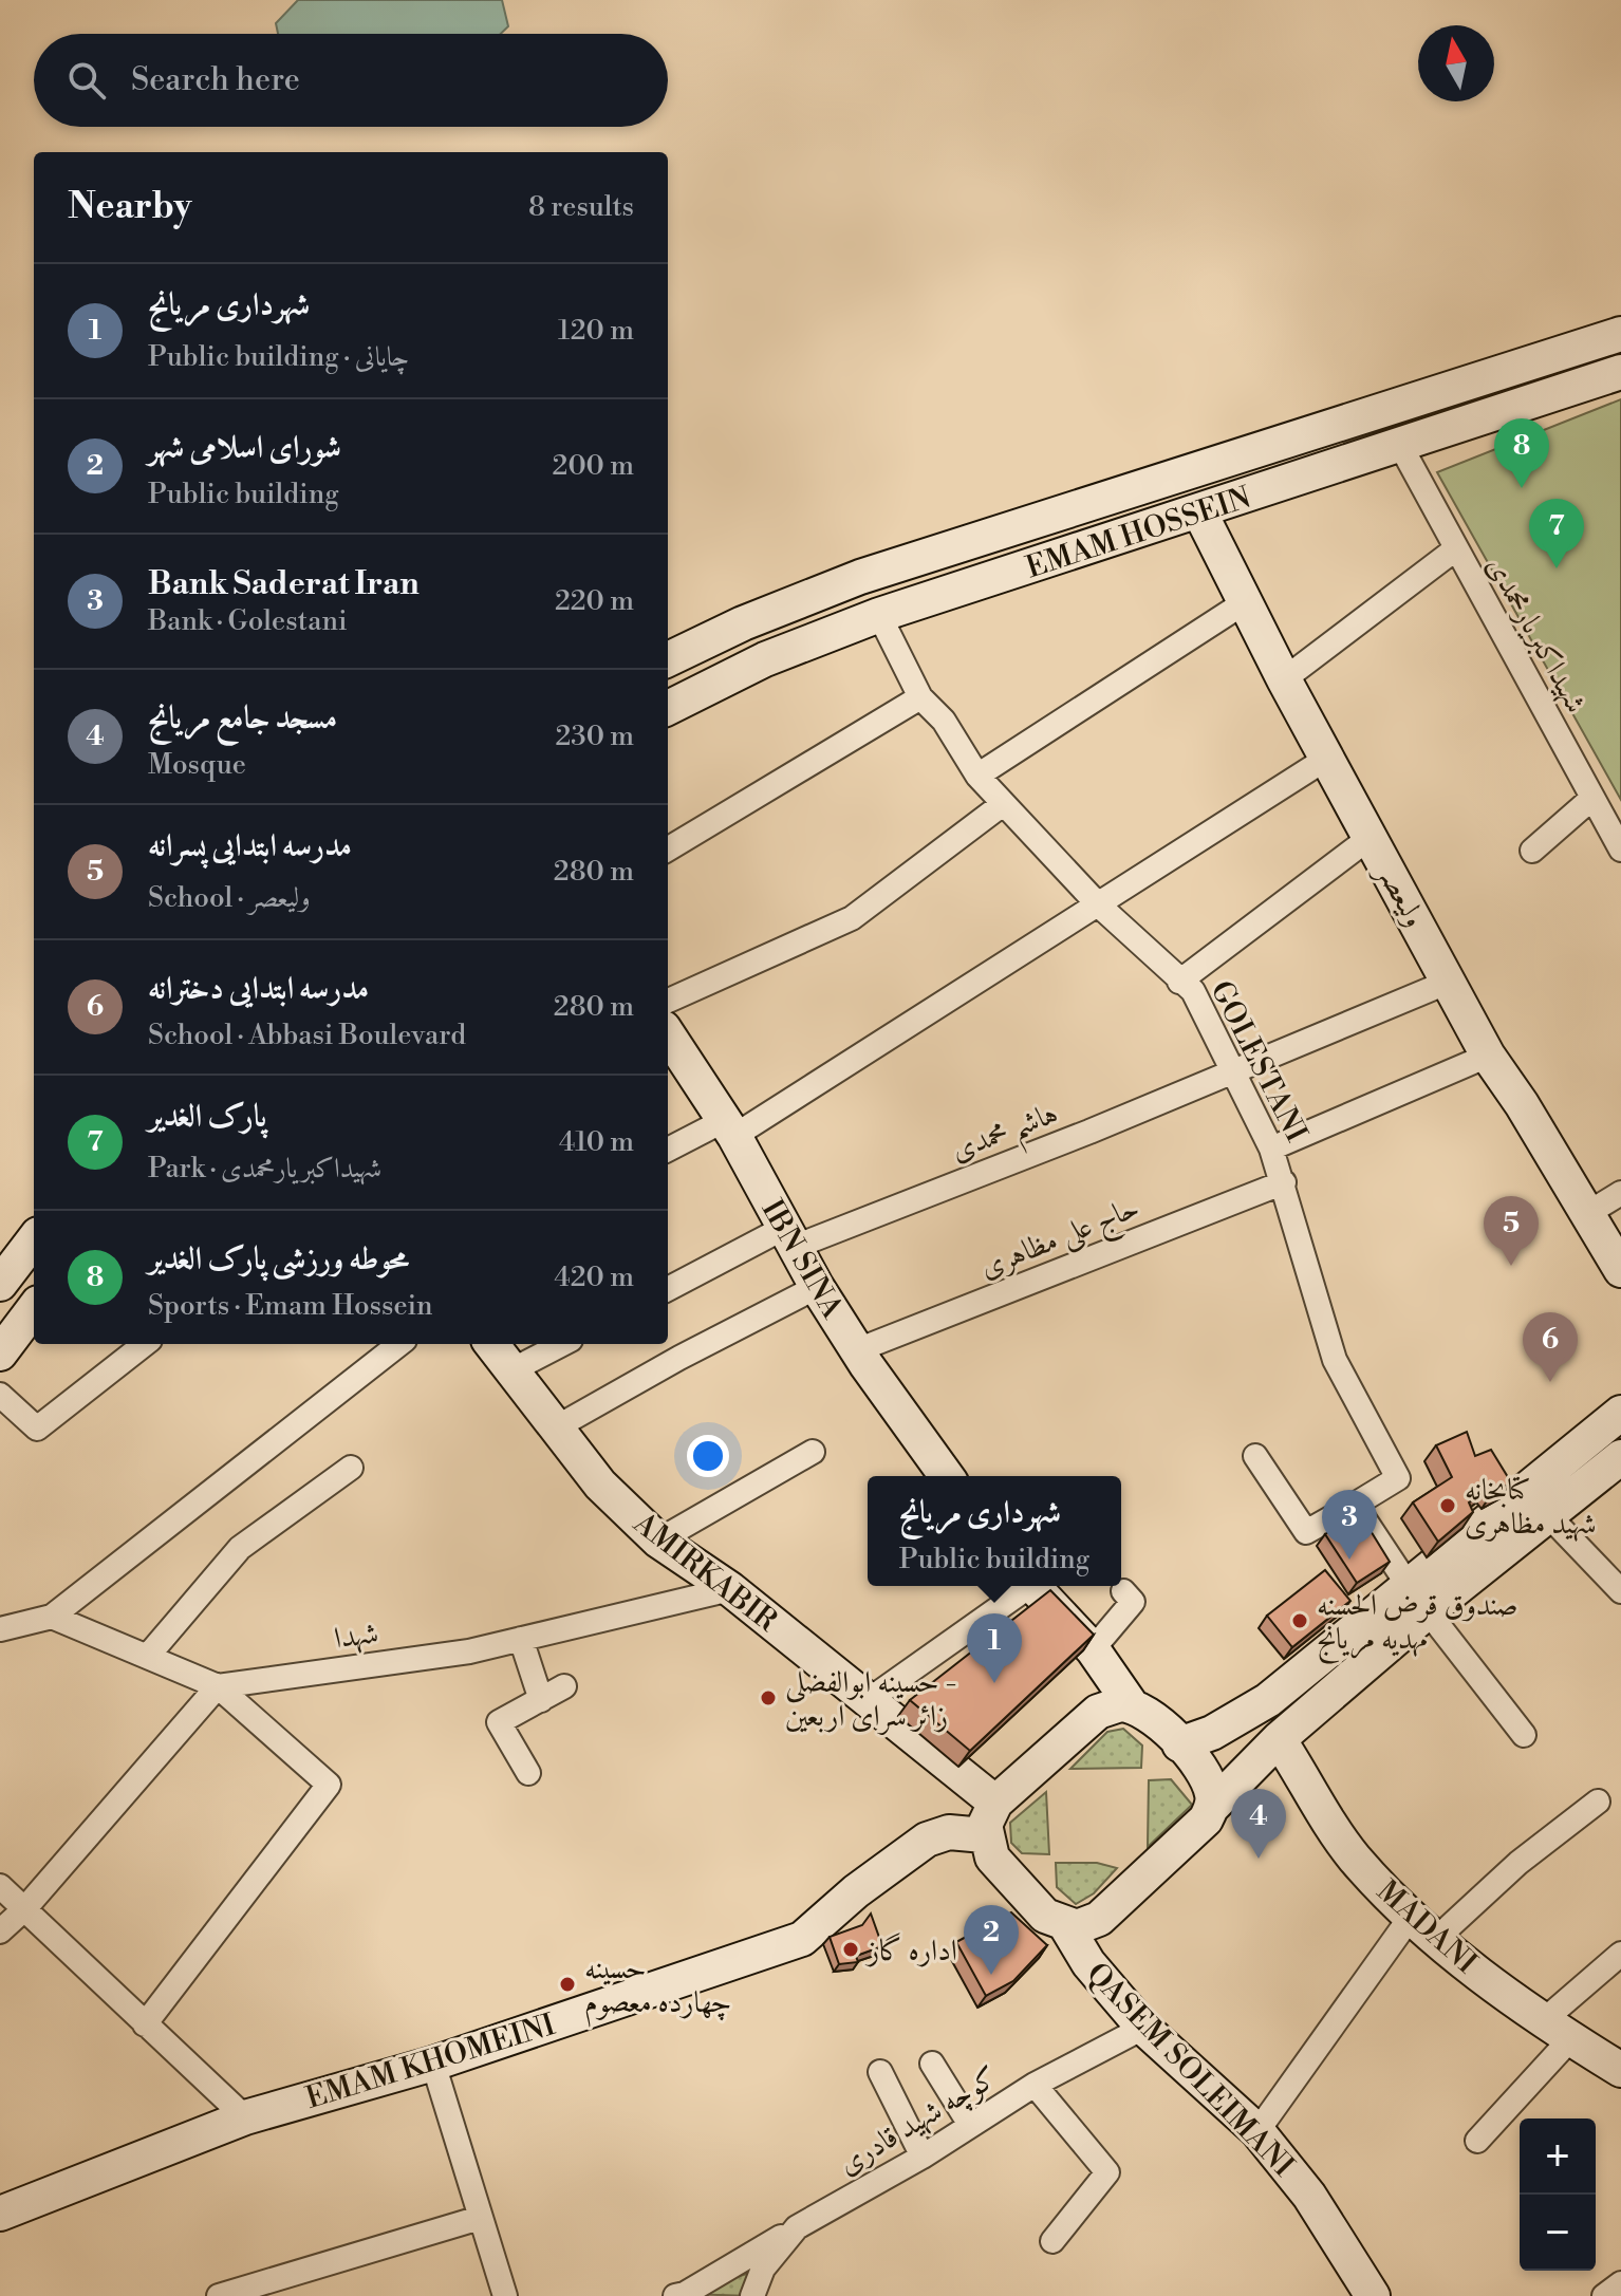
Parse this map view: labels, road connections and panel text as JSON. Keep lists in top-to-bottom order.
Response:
{
  "streets": {
    "street": [
      "EMAM HOSSEIN",
      "شهیداکبریارمحمدی",
      "ولیعصر",
      "GOLESTANI",
      "هاشم محمدی",
      "حاج علی مظاهری",
      "IBN SINA",
      "AMIRKABIR",
      "شهدا",
      "MADANI",
      "EMAM KHOMEINI",
      "QASEM SOLEIMANI",
      "کوچه شهید قادری"
    ]
  },
  "crossings": [
    ["EMAM HOSSEIN", "شهیداکبریارمحمدی"],
    ["EMAM HOSSEIN", "ولیعصر"],
    ["EMAM HOSSEIN", "GOLESTANI"],
    ["ولیعصر", "هاشم محمدی"],
    ["GOLESTANI", "هاشم محمدی"],
    ["GOLESTANI", "حاج علی مظاهری"],
    ["هاشم محمدی", "IBN SINA"],
    ["حاج علی مظاهری", "IBN SINA"],
    ["AMIRKABIR", "شهدا"],
    ["AMIRKABIR", "EMAM KHOMEINI"],
    ["AMIRKABIR", "QASEM SOLEIMANI"],
    ["EMAM KHOMEINI", "QASEM SOLEIMANI"],
    ["QASEM SOLEIMANI", "کوچه شهید قادری"]
  ],
  "places": [
    "کتابخانه شهید مظاهری",
    "صندوق قرض الحسنه مهدیه مریانج",
    "حسینه ابوالفضلی - زائر سرای اربعین",
    "اداره گاز",
    "حسینه چهارده معصوم"
  ],
  "north": "top",
  "page": {
    "search": "Search here",
    "heading": ["Nearby", "8 results"],
    "list": [
      {
        "mark": "1",
        "name": "شهرداری مریانج",
        "note": "Public building · چایانی",
        "value": "120 m"
      },
      {
        "mark": "2",
        "name": "شورای اسلامی شهر",
        "note": "Public building",
        "value": "200 m"
      },
      {
        "mark": "3",
        "name": "Bank Saderat Iran",
        "note": "Bank · Golestani",
        "value": "220 m"
      },
      {
        "mark": "4",
        "name": "مسجد جامع مریانج",
        "note": "Mosque",
        "value": "230 m"
      },
      {
        "mark": "5",
        "name": "مدرسه ابتدایی پسرانه",
        "note": "School · ولیعصر",
        "value": "280 m"
      },
      {
        "mark": "6",
        "name": "مدرسه ابتدایی دخترانه",
        "note": "School · Abbasi Boulevard",
        "value": "280 m"
      },
      {
        "mark": "7",
        "name": "پارک الغدیر",
        "note": "Park · شهیداکبریارمحمدی",
        "value": "410 m"
      },
      {
        "mark": "8",
        "name": "محوطه ورزشی پارک الغدیر",
        "note": "Sports · Emam Hossein",
        "value": "420 m"
      }
    ],
    "pins": [
      "8",
      "7",
      "5",
      "6",
      "3",
      "1",
      "4",
      "2"
    ],
    "popup": ["شهرداری مریانج", "Public building"],
    "map_buttons": ["+", "−"]
  }
}
